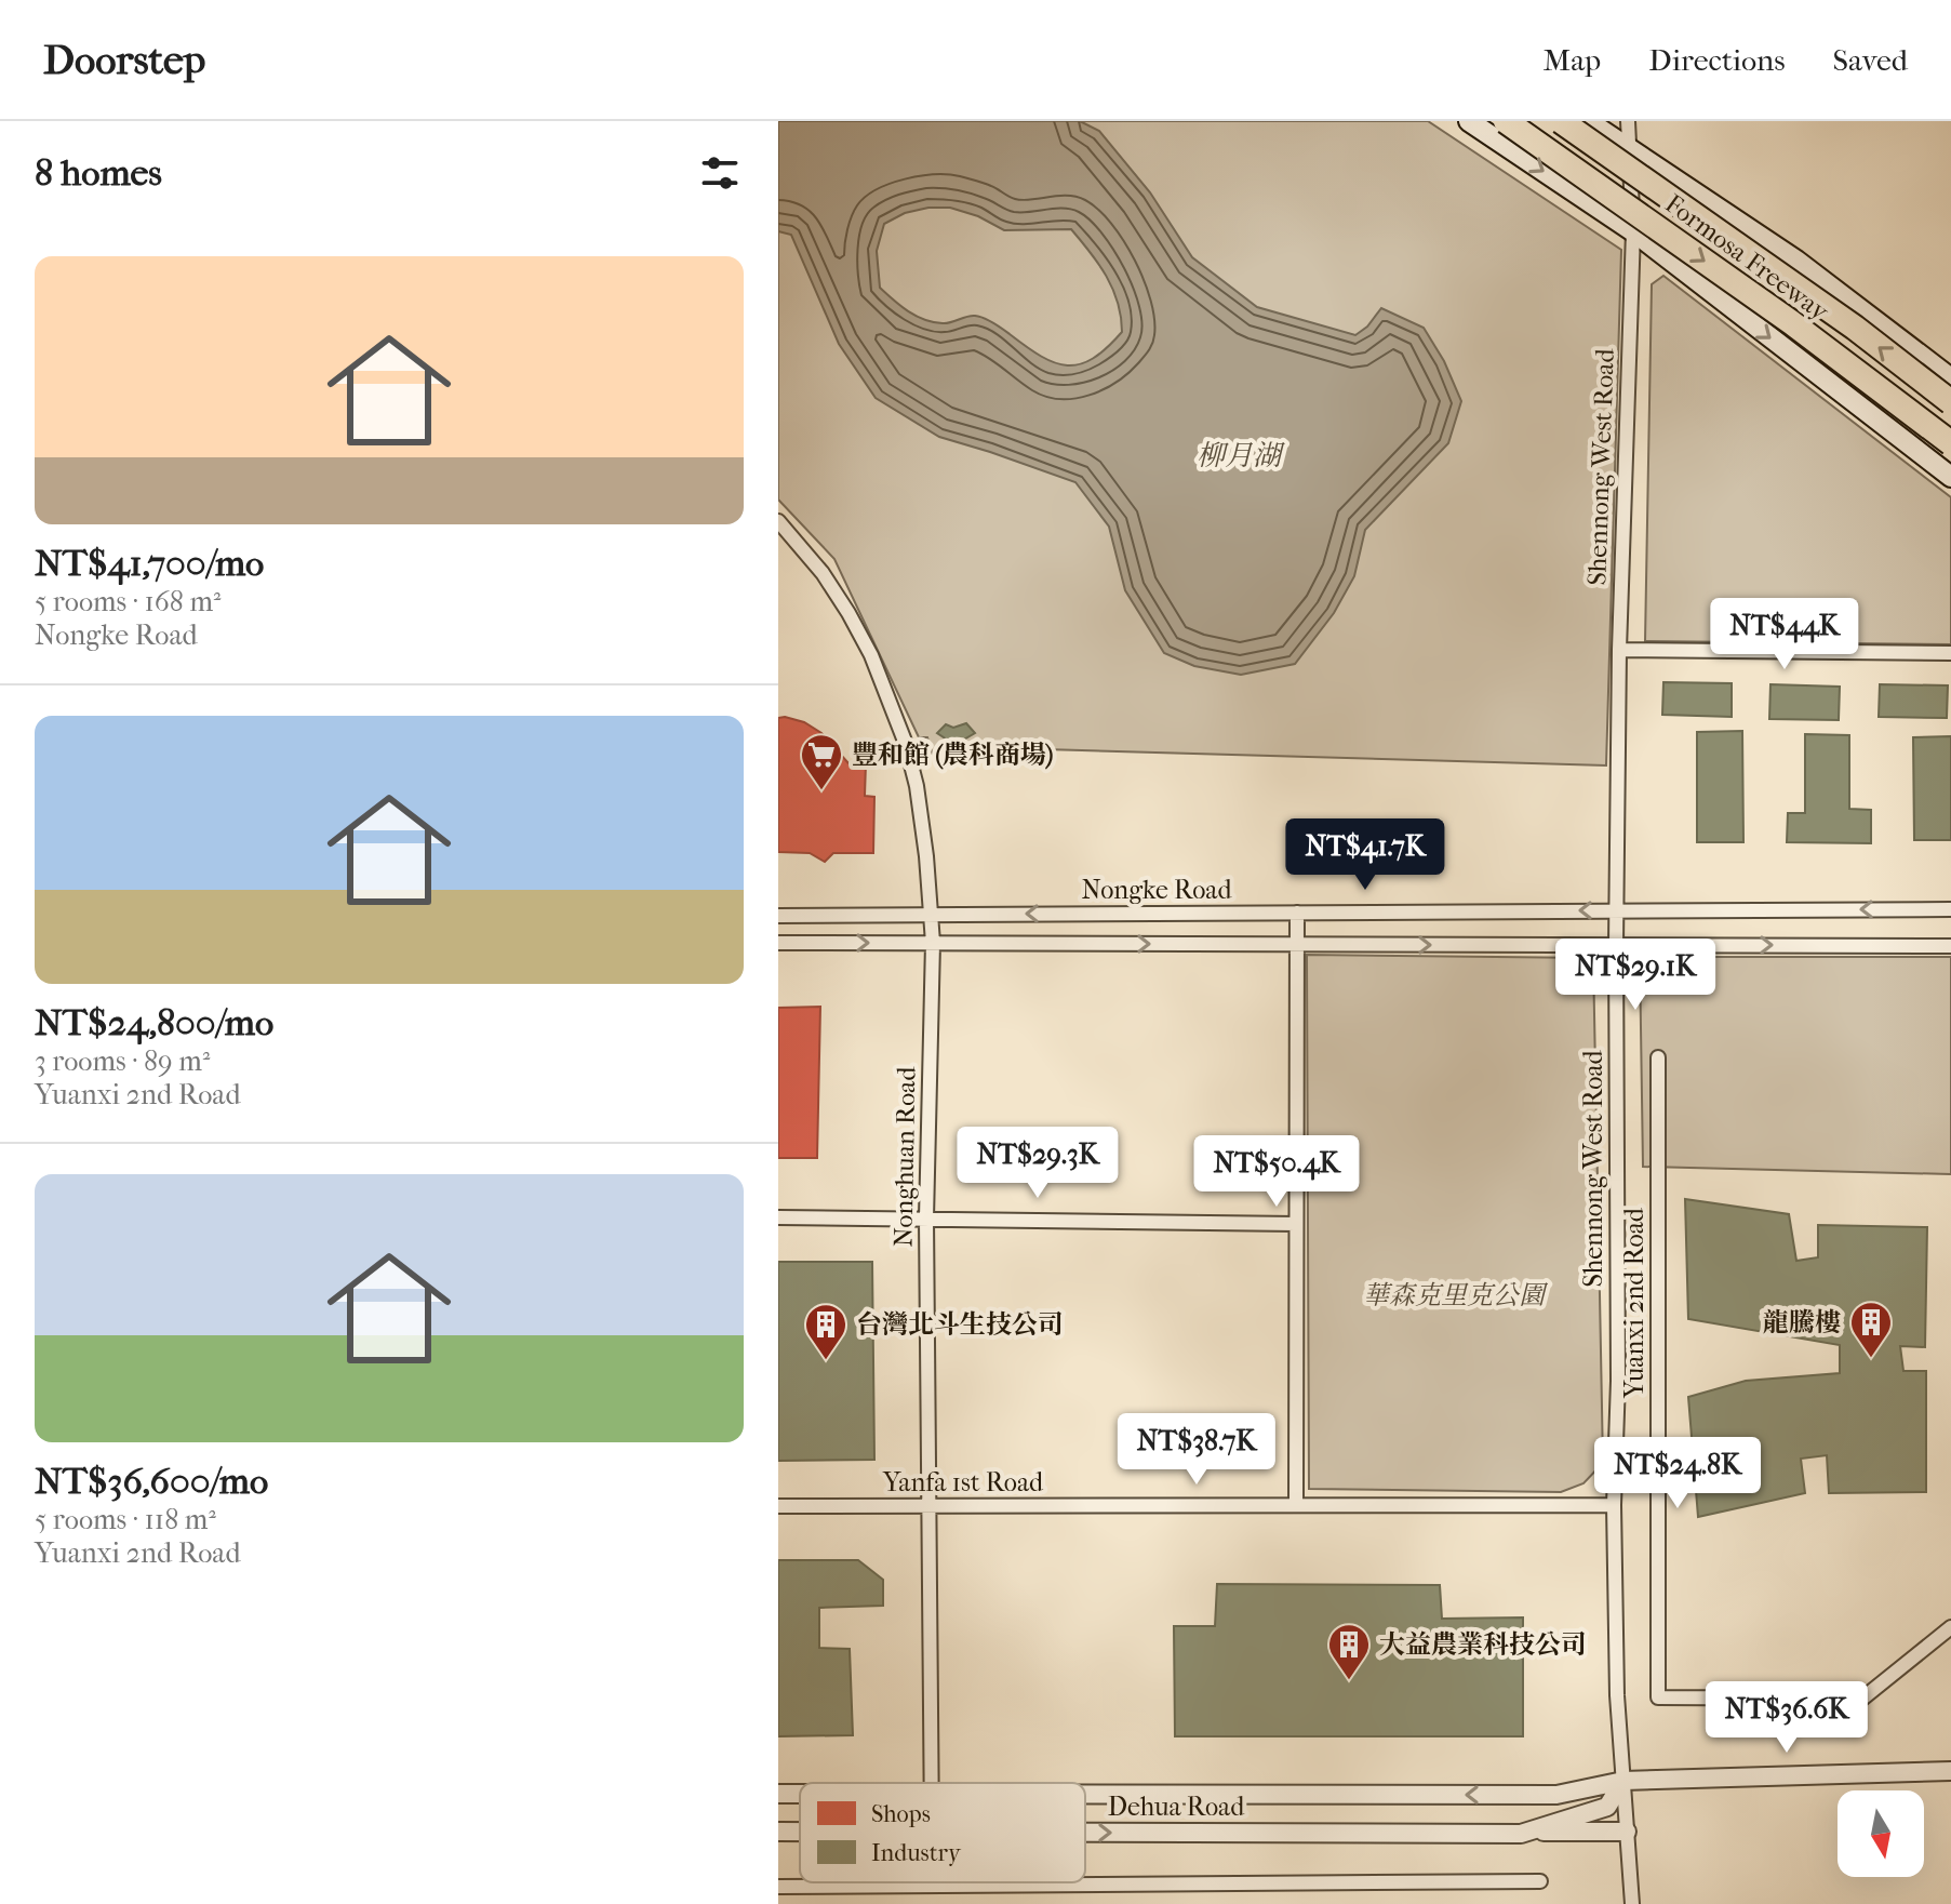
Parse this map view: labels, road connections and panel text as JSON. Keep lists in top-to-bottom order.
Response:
{
  "streets": {
    "highway": ["Formosa Freeway"],
    "street": [
      "Shennong West Road",
      "Nongke Road",
      "Nonghuan Road",
      "Yuanxi 2nd Road",
      "Yanfa 1st Road"
    ]
  },
  "crossings": [
    ["Shennong West Road", "Nongke Road"],
    ["Shennong West Road", "Yanfa 1st Road"],
    ["Nongke Road", "Nonghuan Road"],
    ["Nonghuan Road", "Yanfa 1st Road"]
  ],
  "water": ["柳月湖"],
  "parks": ["華森克里克公園"],
  "places": {
    "supermarket": ["豐和館 (農科商場)"],
    "building": ["龍騰樓", "台灣北斗生技公司", "大益農業科技公司"]
  },
  "legend": ["Shops", "Industry"],
  "north": "bottom",
  "page": {
    "header": "Doorstep",
    "nav": ["Map", "Directions", "Saved"],
    "heading": "8 homes",
    "list": [
      {
        "name": "NT$41,700/mo",
        "note": "5 rooms · 168 m² · Nongke Road"
      },
      {
        "name": "NT$24,800/mo",
        "note": "3 rooms · 89 m² · Yuanxi 2nd Road"
      },
      {
        "name": "NT$36,600/mo",
        "note": "5 rooms · 118 m² · Yuanxi 2nd Road"
      }
    ],
    "price": [
      "NT$44K",
      "NT$41.7K",
      "NT$29.1K",
      "NT$29.3K",
      "NT$50.4K",
      "NT$38.7K",
      "NT$24.8K",
      "NT$36.6K"
    ]
  }
}
